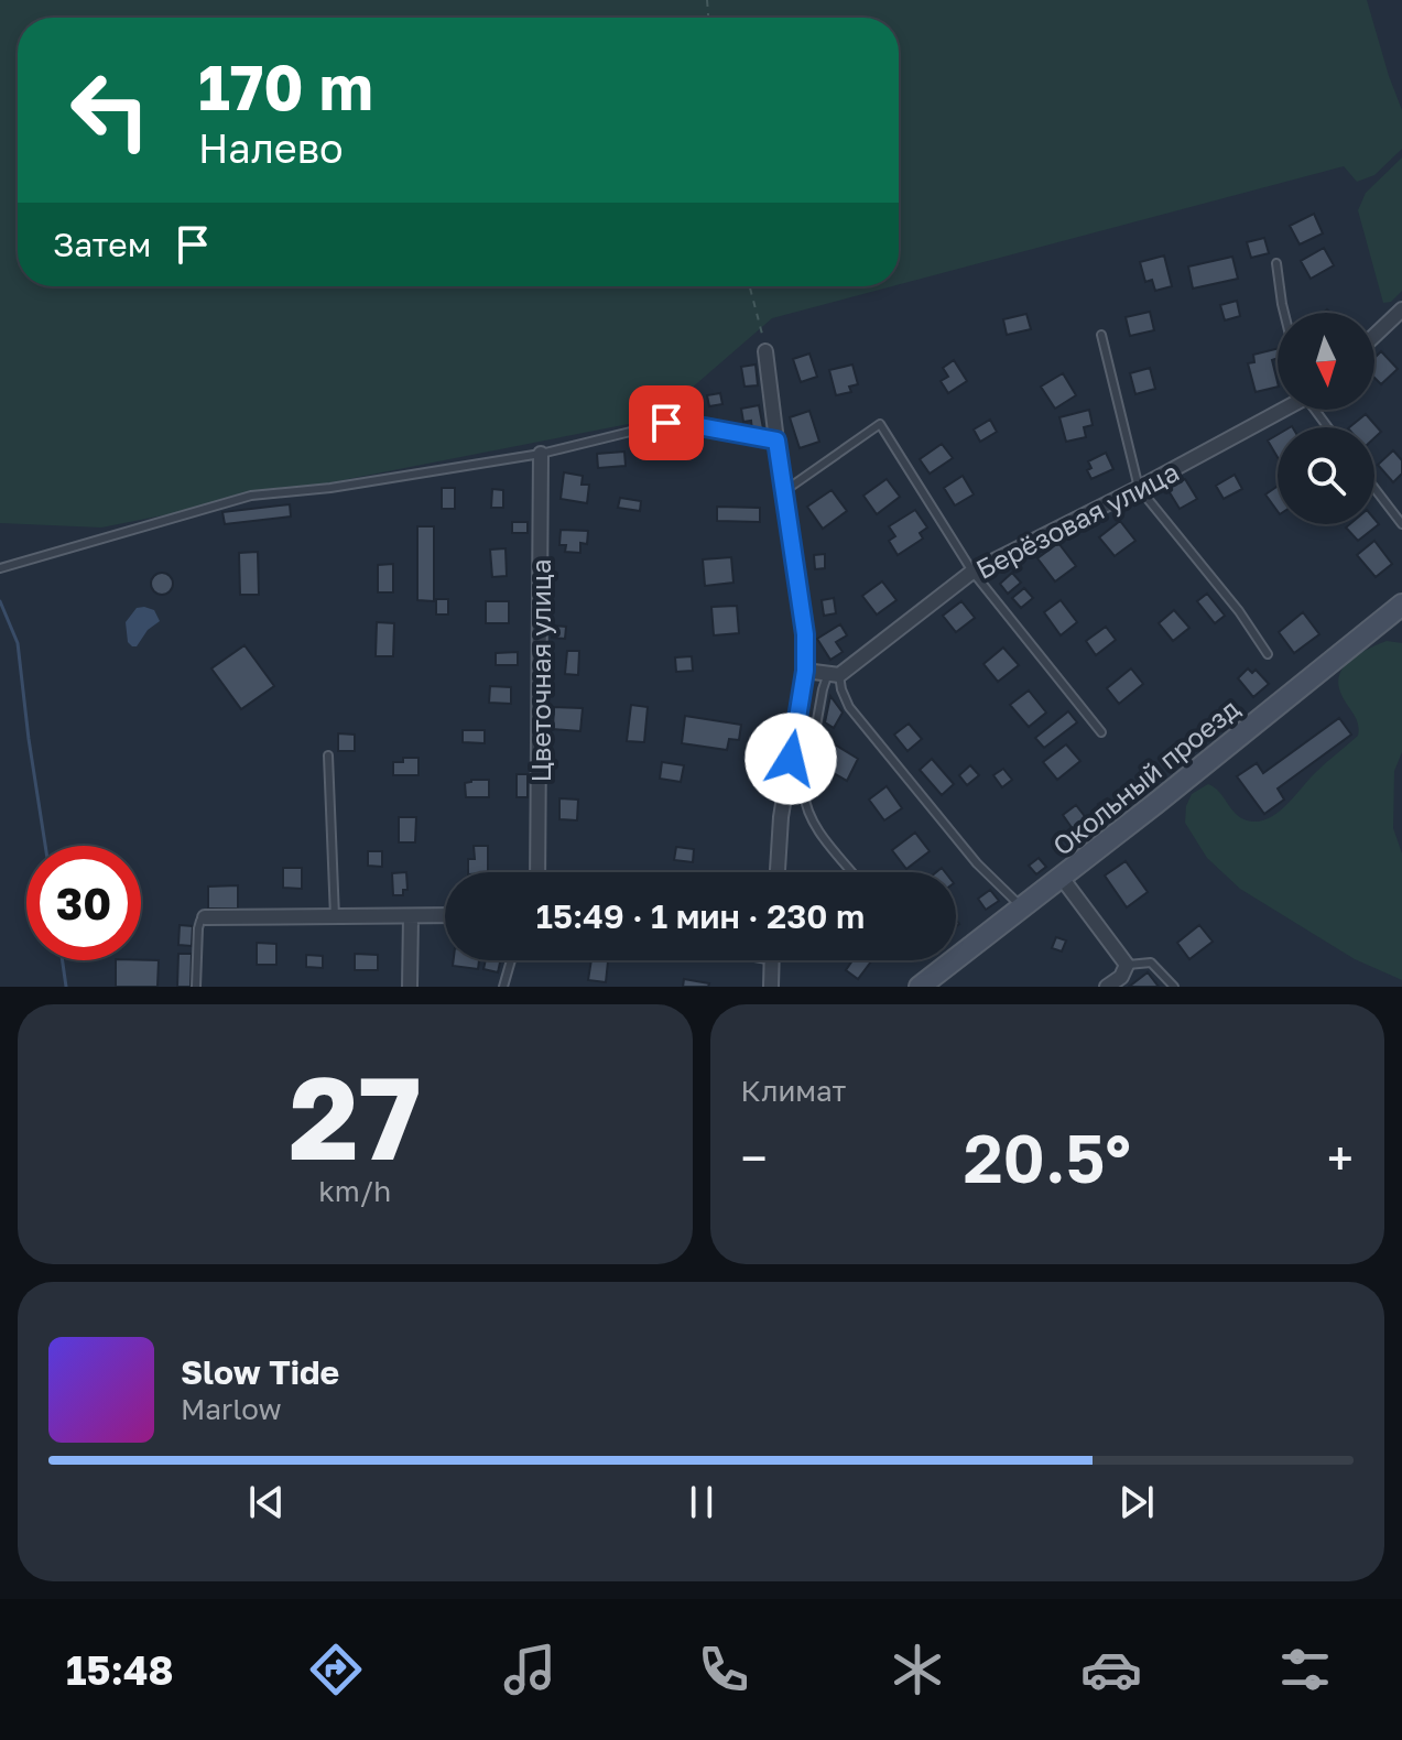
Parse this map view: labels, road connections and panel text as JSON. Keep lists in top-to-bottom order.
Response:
{
  "streets": {
    "street": ["Берёзовая улица", "Цветочная улица", "Окольный проезд"]
  },
  "north": "bottom",
  "page": {
    "turn": ["170 m", "Налево"],
    "then": "Затем",
    "limit": "30",
    "trip": "15:49 · 1 мин · 230 m",
    "tile": [
      ["27", "km/h"],
      "Климат"
    ],
    "heat": ["−", "20.5°", "+"],
    "song": ["Slow Tide", "Marlow"],
    "tabs": "15:48"
  }
}
